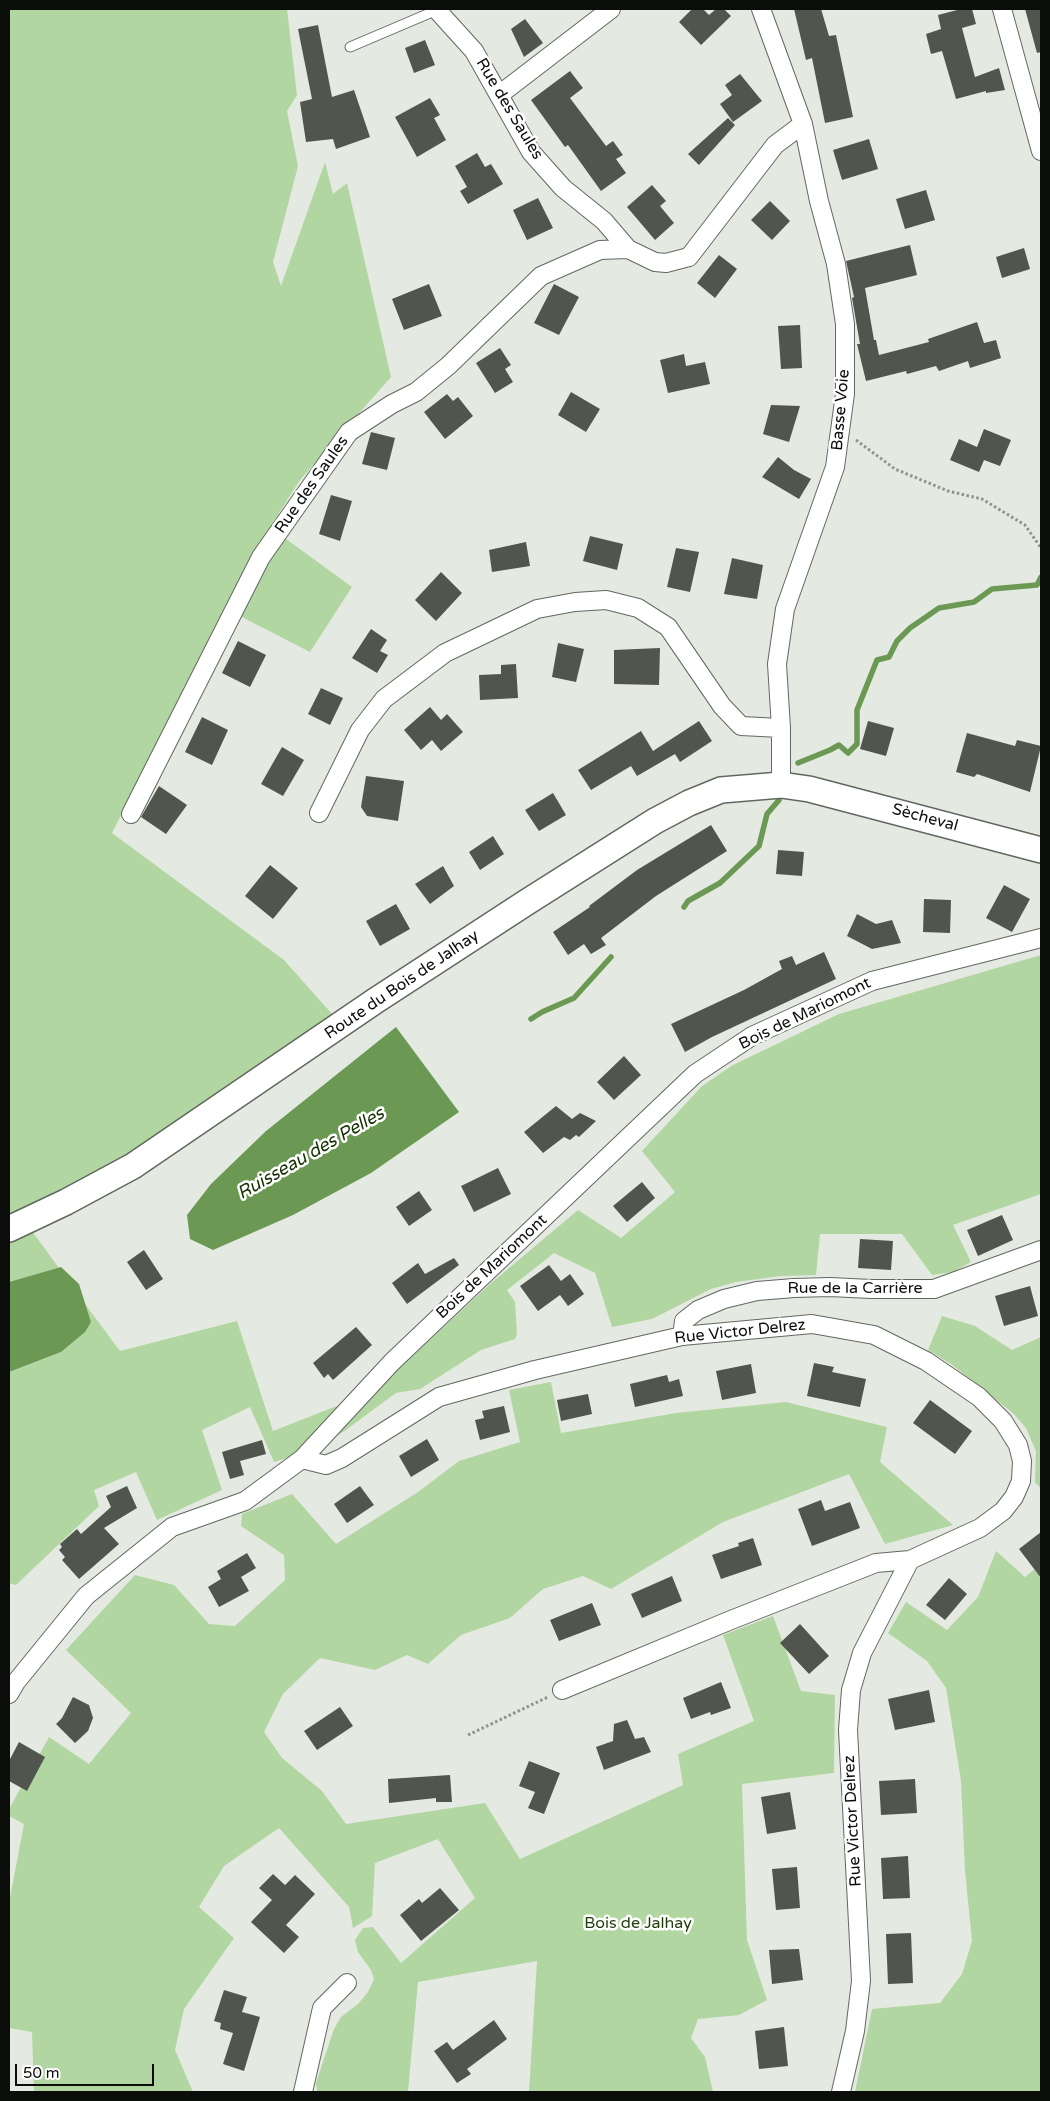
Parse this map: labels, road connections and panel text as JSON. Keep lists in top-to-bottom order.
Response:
{
  "streets": {
    "main road": ["Sècheval", "Route du Bois de Jalhay"],
    "street": [
      "Rue des Saules",
      "Basse Voie",
      "Bois de Mariomont",
      "Rue de la Carrière",
      "Rue Victor Delrez"
    ]
  },
  "crossings": [
    ["Rue des Saules", "Basse Voie"],
    ["Basse Voie", "Route du Bois de Jalhay"],
    ["Sècheval", "Route du Bois de Jalhay"],
    ["Bois de Mariomont", "Rue Victor Delrez"],
    ["Rue de la Carrière", "Rue Victor Delrez"]
  ],
  "water": ["Ruisseau des Pelles"],
  "parks": ["Bois de Jalhay"],
  "scale_bar": "50 m"
}
